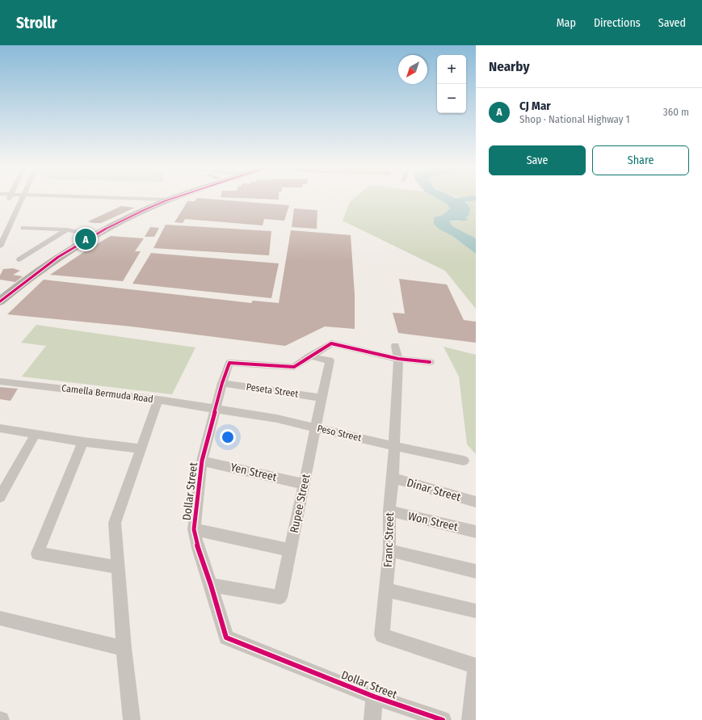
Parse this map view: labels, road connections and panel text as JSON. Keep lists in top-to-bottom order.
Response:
{
  "streets": {
    "street": [
      "Peseta Street",
      "Camella Bermuda Road",
      "Peso Street",
      "Yen Street",
      "Dinar Street",
      "Dollar Street",
      "Rupee Street",
      "Won Street",
      "Franc Street"
    ]
  },
  "crossings": [
    ["Peseta Street", "Dollar Street"],
    ["Peseta Street", "Rupee Street"],
    ["Camella Bermuda Road", "Peso Street"],
    ["Camella Bermuda Road", "Dollar Street"],
    ["Peso Street", "Dollar Street"],
    ["Peso Street", "Rupee Street"],
    ["Peso Street", "Franc Street"],
    ["Yen Street", "Dollar Street"],
    ["Yen Street", "Rupee Street"],
    ["Dinar Street", "Franc Street"],
    ["Dollar Street", "Rupee Street"],
    ["Dollar Street", "Franc Street"],
    ["Won Street", "Franc Street"]
  ],
  "north": "bottom left",
  "page": {
    "header": "Strollr",
    "nav": ["Map", "Directions", "Saved"],
    "heading": "Nearby",
    "map_buttons": ["+", "−"],
    "list": [
      {
        "mark": "A",
        "name": "CJ Mar",
        "note": "Shop · National Highway 1",
        "value": "360 m"
      }
    ],
    "buttons": ["Save", "Share"],
    "pins": "A"
  }
}
